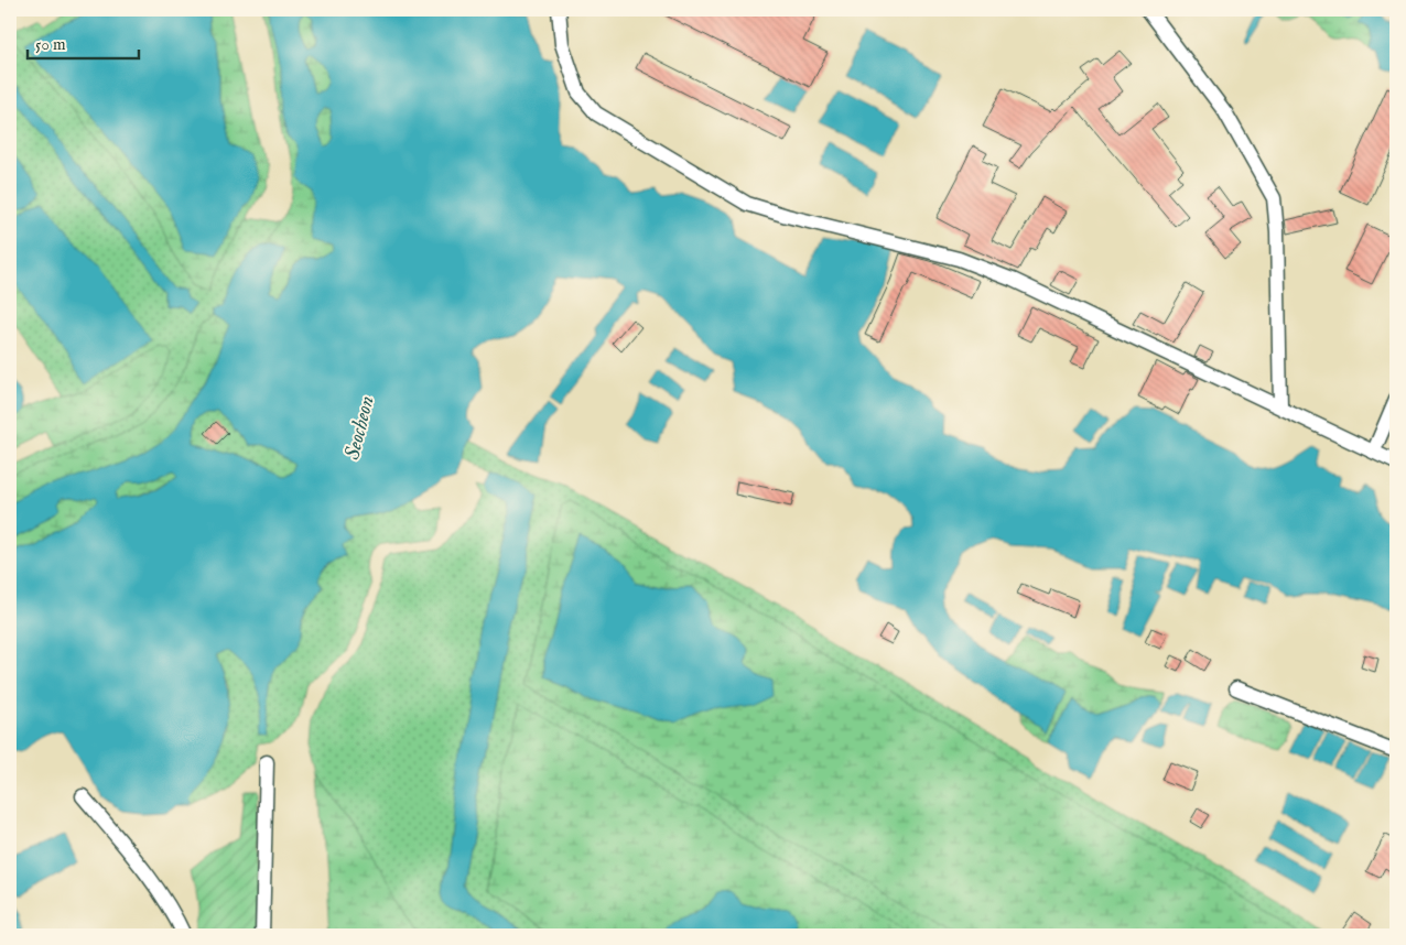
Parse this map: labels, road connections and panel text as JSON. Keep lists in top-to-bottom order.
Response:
{
  "water": ["Seocheon"],
  "scale_bar": "50 m"
}
